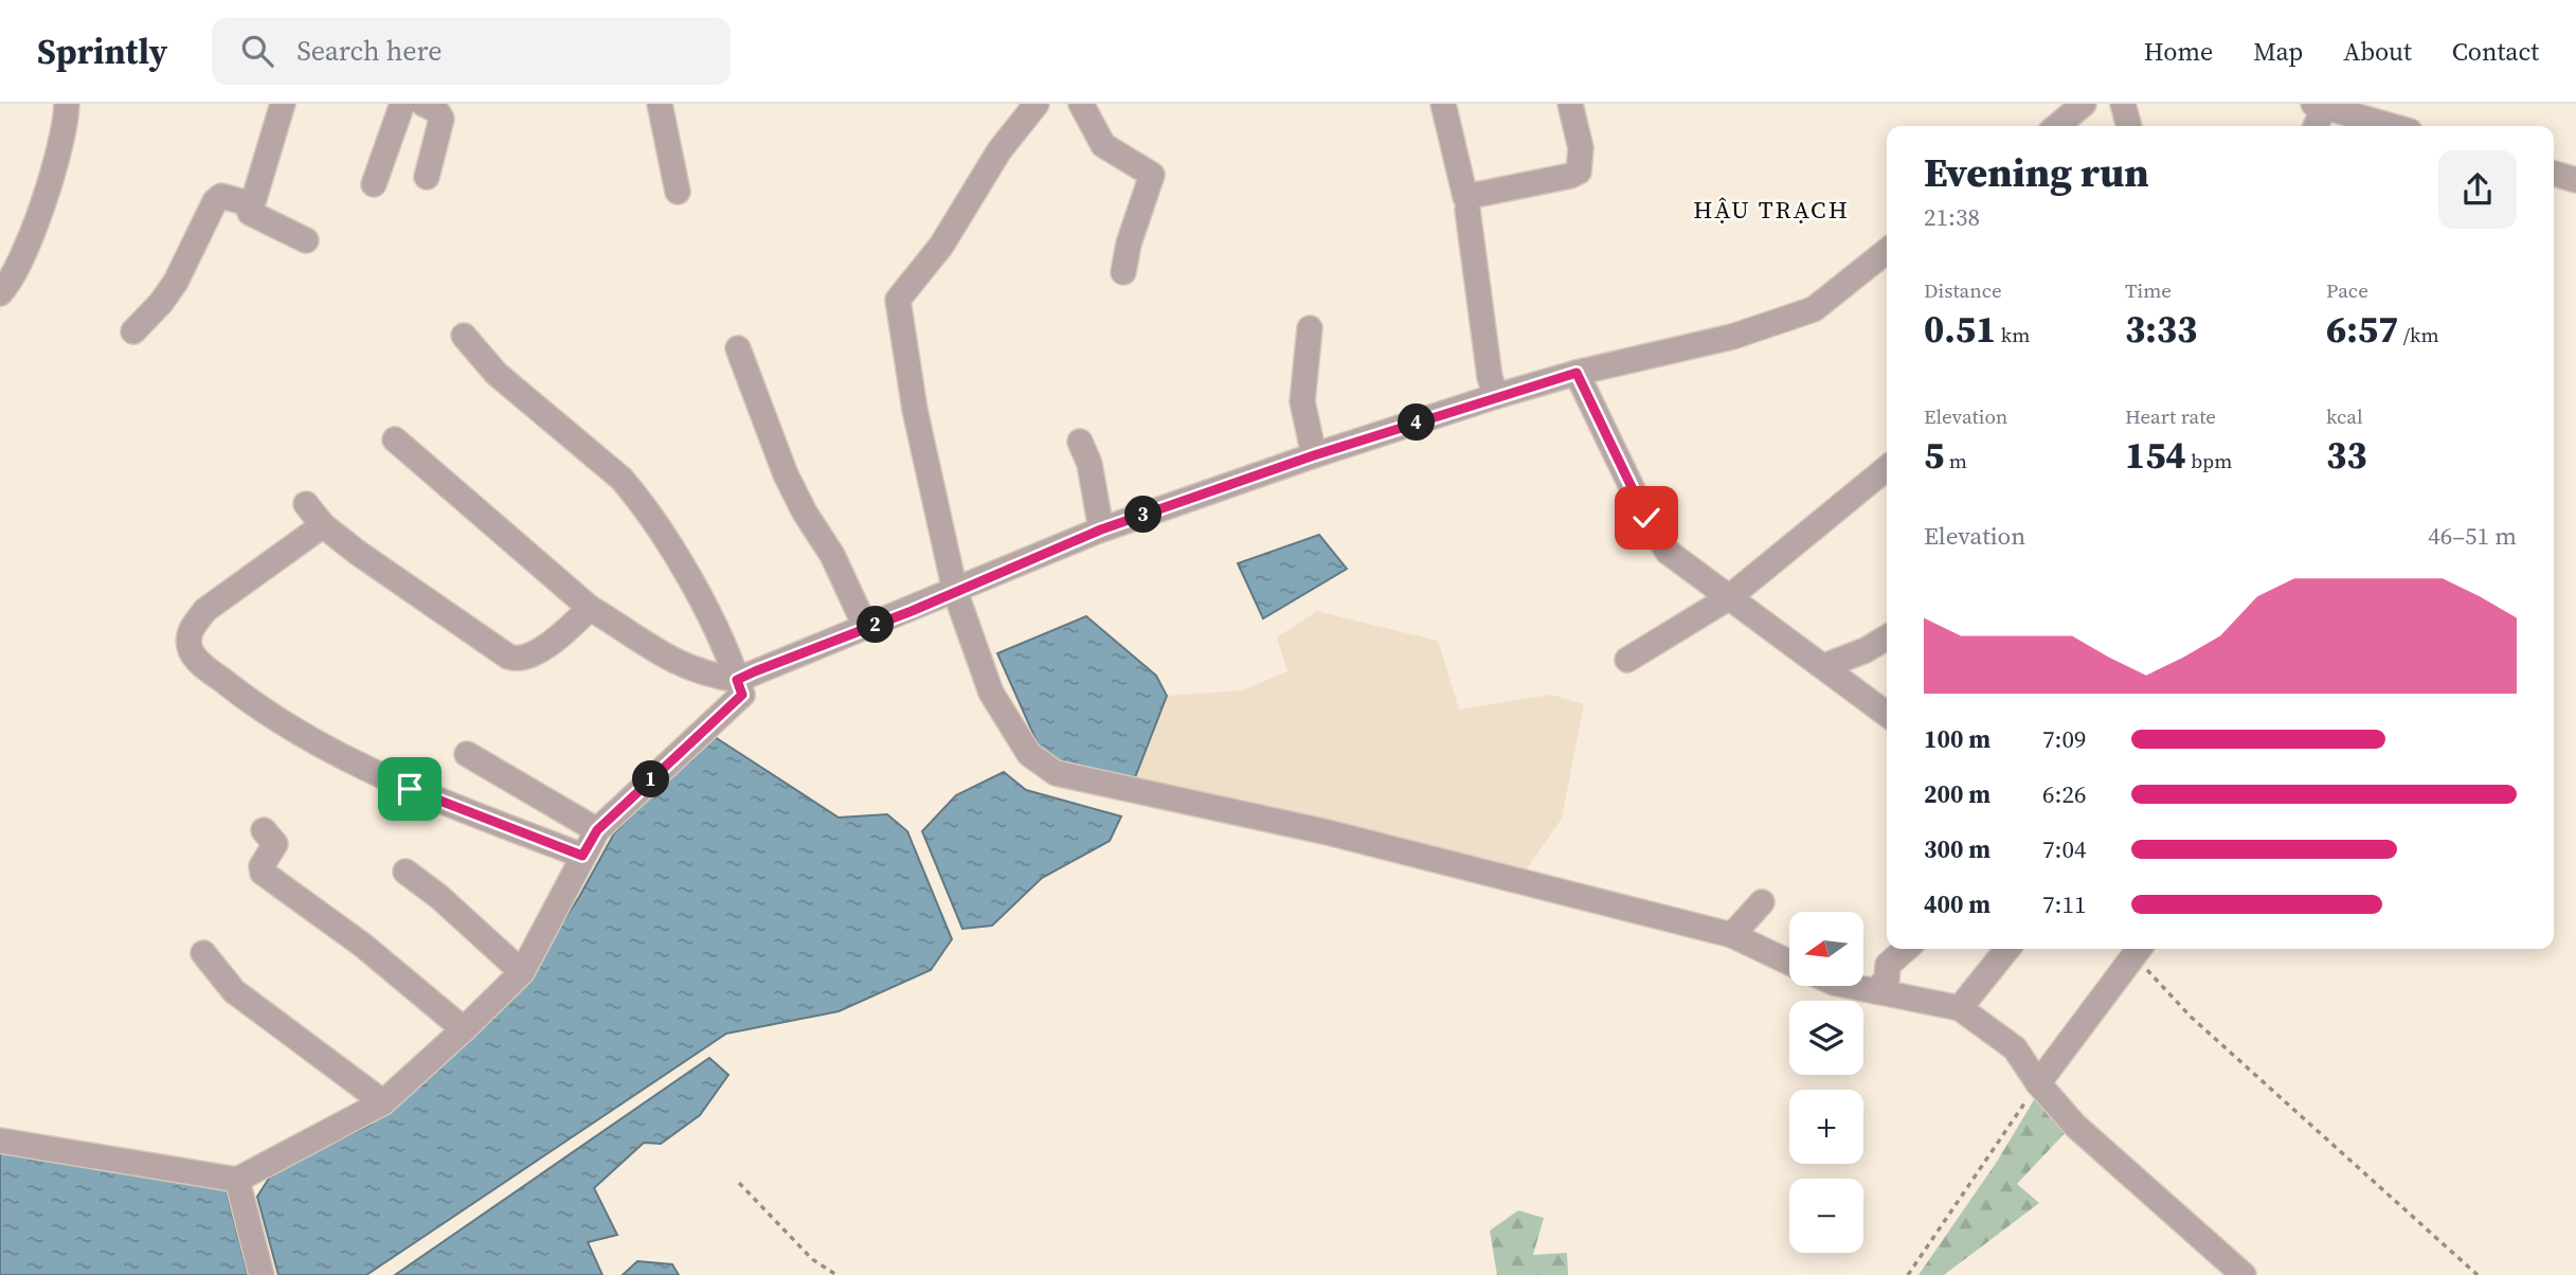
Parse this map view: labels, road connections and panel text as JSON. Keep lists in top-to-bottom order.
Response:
{
  "districts": ["HẬU TRẠCH"],
  "north": "left",
  "page": {
    "header": "Sprintly",
    "search": "Search here",
    "nav": [
      "Home",
      "Map",
      "About",
      "Contact"
    ],
    "heading": ["Evening run", "21:38"],
    "stats": [
      ["Distance", "0.51 km"],
      ["Time", "3:33"],
      ["Pace", "6:57 /km"],
      ["Elevation", "5 m"],
      ["Heart rate", "154 bpm"],
      ["kcal", "33"]
    ],
    "pins": [
      "4",
      "3",
      "2",
      "1"
    ],
    "chart": ["Elevation", "46–51 m"],
    "list": [
      {
        "name": "100 m",
        "note": "7:09"
      },
      {
        "name": "200 m",
        "note": "6:26"
      },
      {
        "name": "300 m",
        "note": "7:04"
      },
      {
        "name": "400 m",
        "note": "7:11"
      }
    ],
    "map_buttons": ["+", "−"]
  }
}
